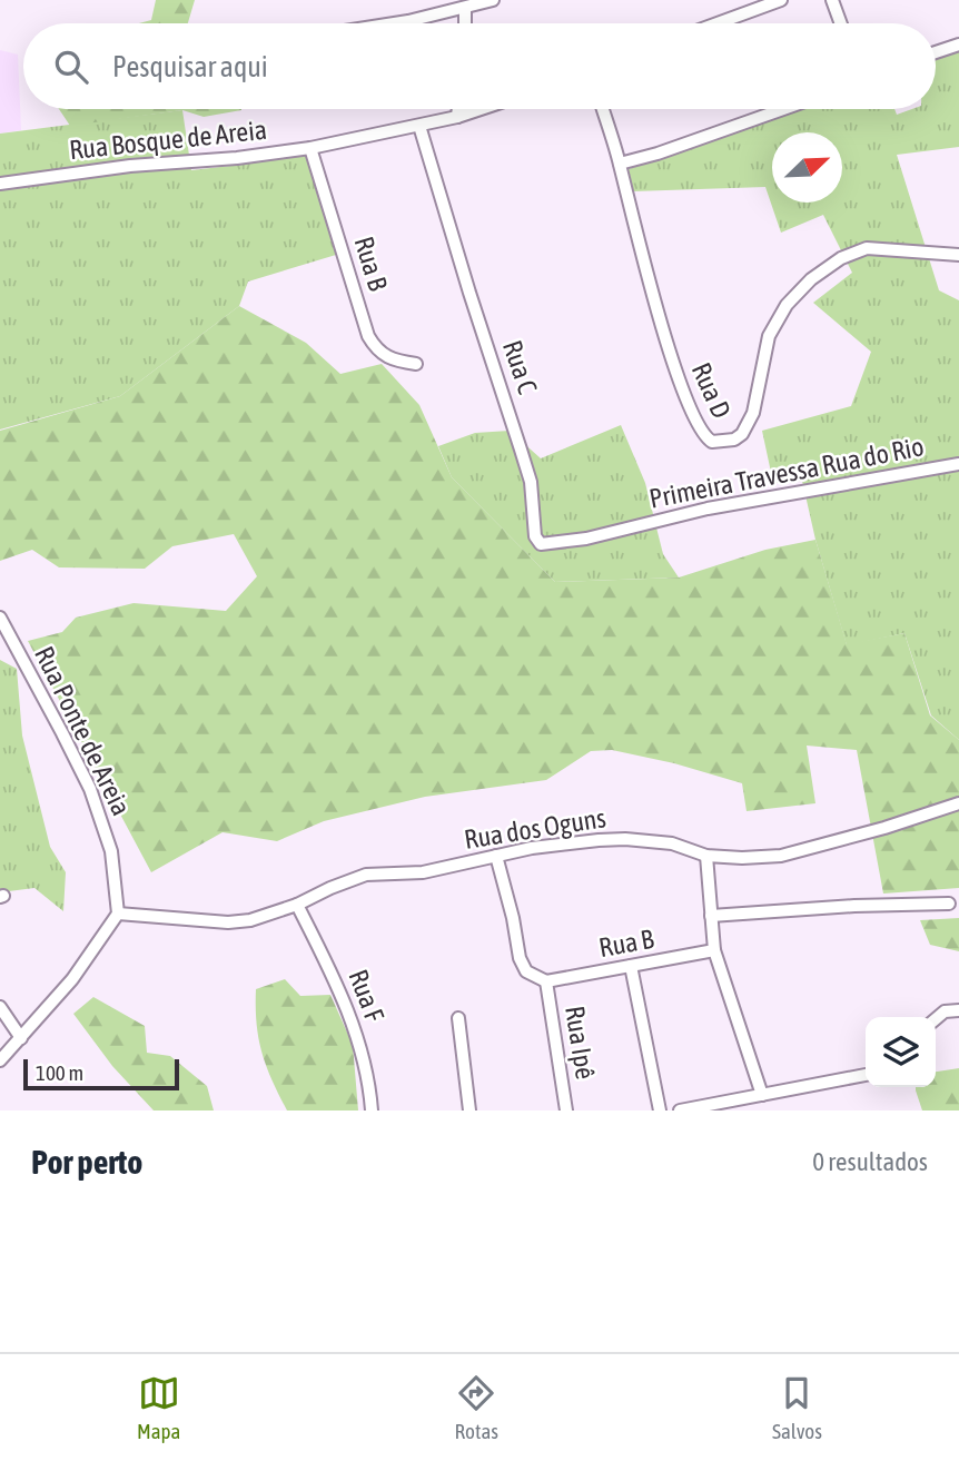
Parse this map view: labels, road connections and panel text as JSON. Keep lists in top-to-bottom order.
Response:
{
  "streets": {
    "street": [
      "Rua Bosque de Areia",
      "Rua B",
      "Rua C",
      "Rua D",
      "Primeira Travessa Rua do Rio",
      "Rua Ponte de Areia",
      "Rua dos Oguns",
      "Rua F",
      "Rua Ipê"
    ]
  },
  "crossings": [
    ["Rua Bosque de Areia", "Rua B"],
    ["Rua Bosque de Areia", "Rua C"],
    ["Rua B", "Rua Ipê"],
    ["Rua C", "Primeira Travessa Rua do Rio"],
    ["Rua Ponte de Areia", "Rua dos Oguns"],
    ["Rua dos Oguns", "Rua F"]
  ],
  "scale_bar": "100 m",
  "north": "top right",
  "page": {
    "search": "Pesquisar aqui",
    "scale": "100 m",
    "heading": ["Por perto", "0 resultados"],
    "nav": ["Mapa", "Rotas", "Salvos"]
  }
}
